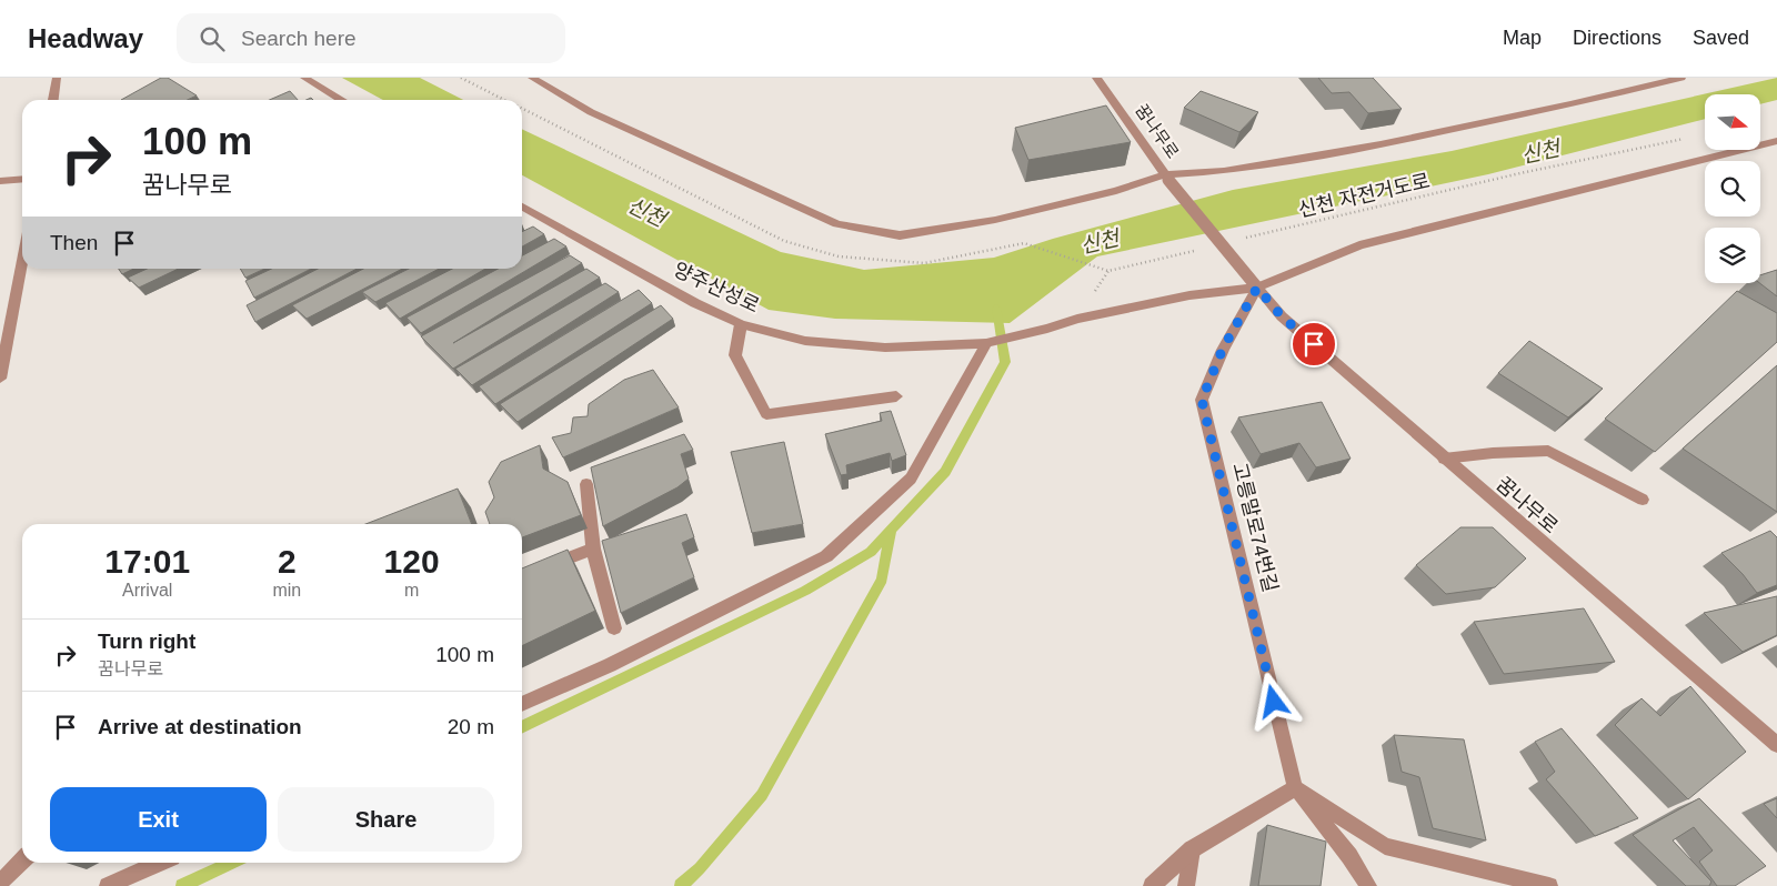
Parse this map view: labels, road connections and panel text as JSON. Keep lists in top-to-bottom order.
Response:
{
  "streets": {
    "street": ["꿈나무로", "양주산성로", "고릉말로74번길"],
    "path": ["신천 자전거도로"]
  },
  "crossings": [
    ["꿈나무로", "양주산성로"],
    ["꿈나무로", "고릉말로74번길"],
    ["양주산성로", "고릉말로74번길"]
  ],
  "water": ["신천"],
  "north": "right",
  "page": {
    "header": "Headway",
    "search": "Search here",
    "nav": ["Map", "Directions", "Saved"],
    "turn": ["100 m", "꿈나무로"],
    "then": "Then",
    "eta": [
      "17:01",
      "Arrival",
      "2",
      "min",
      "120",
      "m"
    ],
    "list": [
      {
        "name": "Turn right",
        "note": "꿈나무로",
        "value": "100 m"
      },
      {
        "name": "Arrive at destination",
        "value": "20 m"
      }
    ],
    "buttons": ["Exit", "Share"]
  }
}
